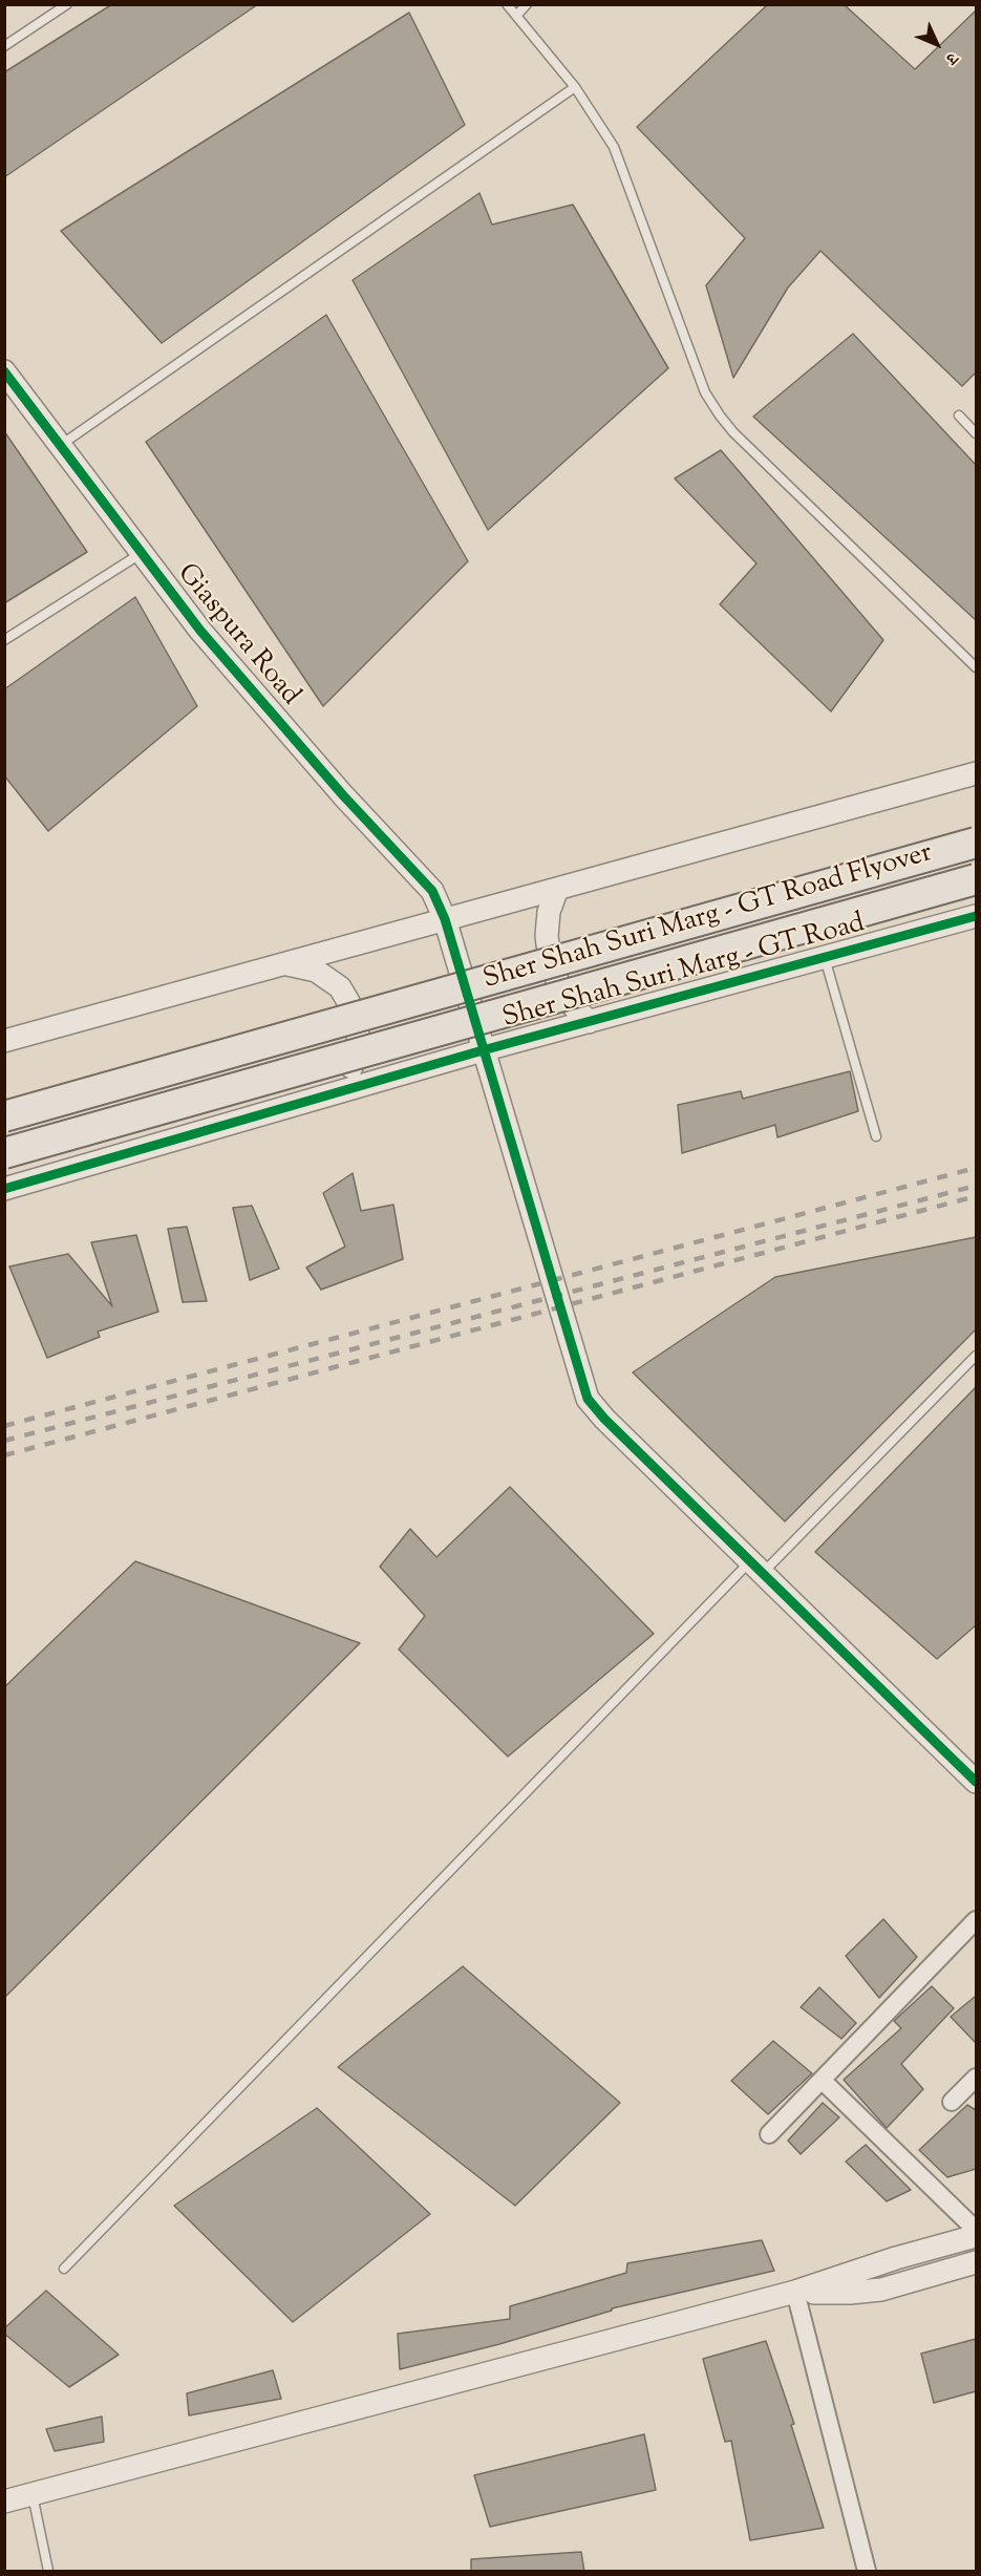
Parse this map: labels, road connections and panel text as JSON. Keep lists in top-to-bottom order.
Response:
{
  "streets": {
    "highway": ["Sher Shah Suri Marg - GT Road Flyover"],
    "street": ["Giaspura Road", "Sher Shah Suri Marg - GT Road"]
  },
  "crossings": [
    ["Giaspura Road", "Sher Shah Suri Marg - GT Road"]
  ],
  "north": "bottom right"
}
